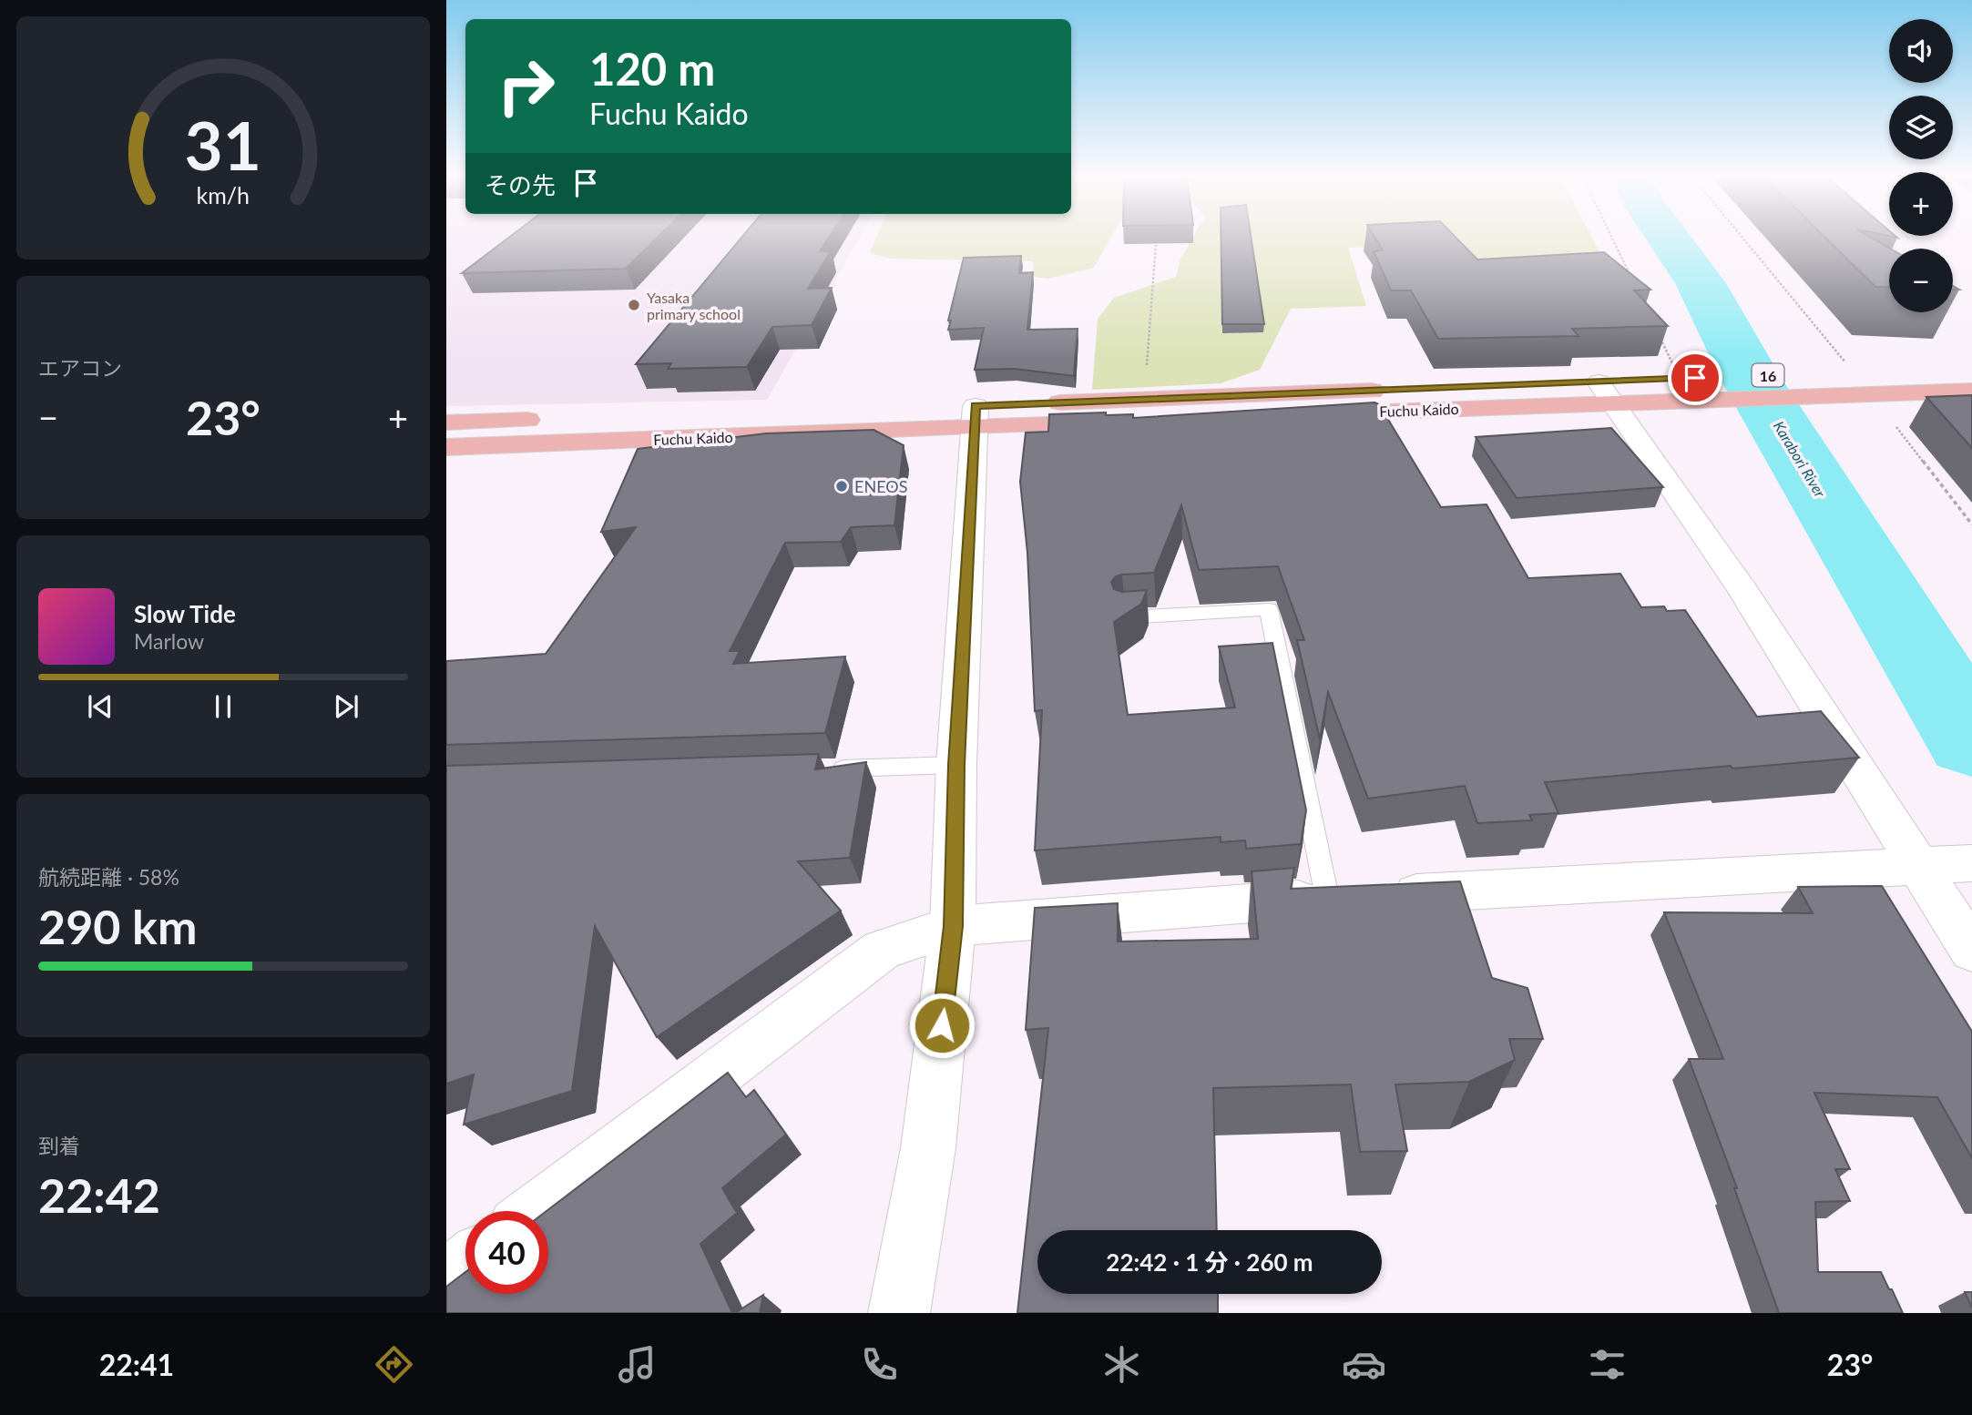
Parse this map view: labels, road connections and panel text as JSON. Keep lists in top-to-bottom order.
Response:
{
  "streets": {
    "main road": ["16", "Fuchu Kaido"]
  },
  "water": ["Karabori River"],
  "places": ["Yasaka primary school", "ENEOS"],
  "page": {
    "map_buttons": ["+", "−"],
    "turn": ["120 m", "Fuchu Kaido"],
    "then": "その先",
    "tile": [
      "エアコン",
      ["航続距離 · 58%", "290 km"],
      ["到着", "22:42"]
    ],
    "heat": ["−", "23°", "+"],
    "song": ["Slow Tide", "Marlow"],
    "limit": "40",
    "trip": "22:42 · 1 分 · 260 m",
    "tabs": ["22:41", "23°"],
    "gauge": ["31", "km/h"]
  }
}
